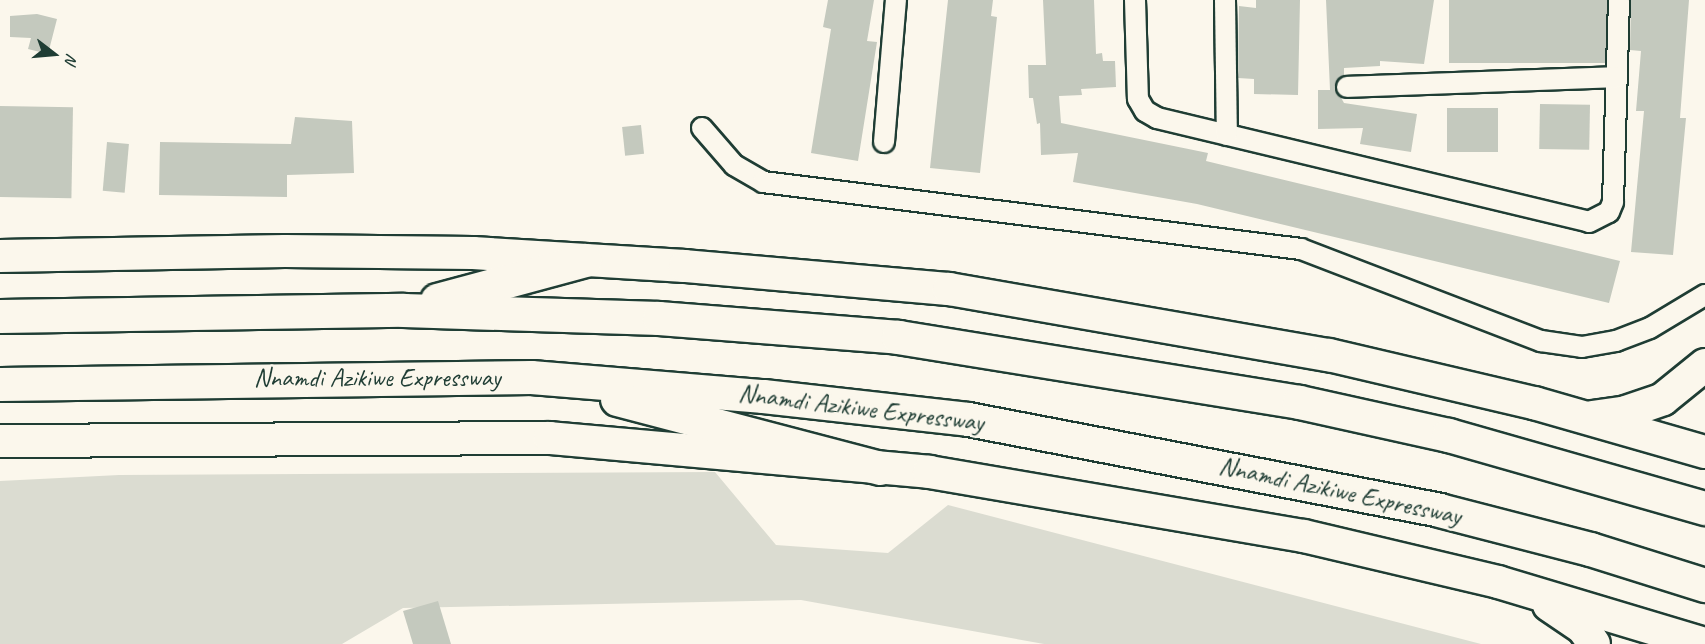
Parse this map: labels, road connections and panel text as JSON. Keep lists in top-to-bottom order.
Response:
{
  "streets": {
    "highway": ["Nnamdi Azikiwe Expressway"]
  },
  "north": "right"
}
